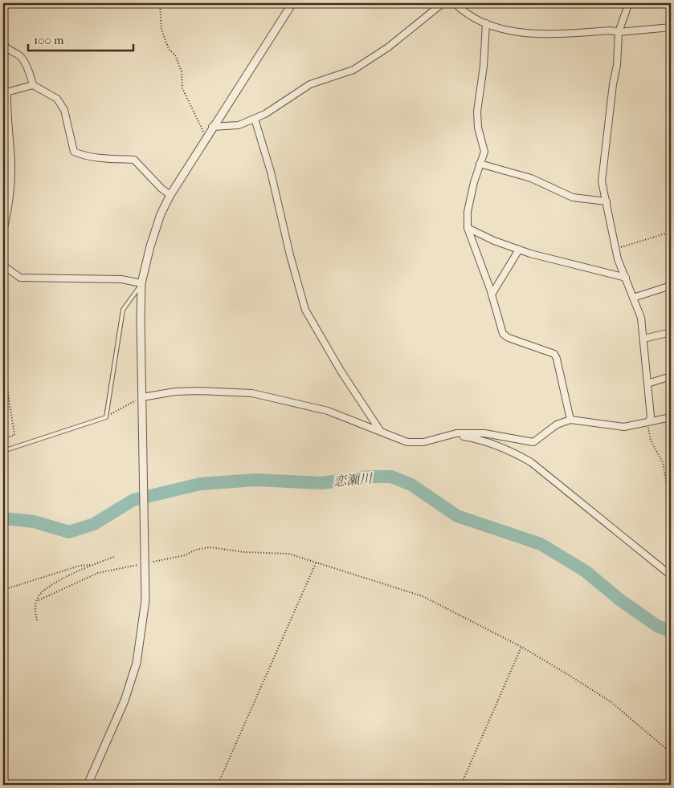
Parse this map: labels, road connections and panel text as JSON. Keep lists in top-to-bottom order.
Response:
{
  "water": ["恋瀬川"],
  "scale_bar": "100 m"
}
